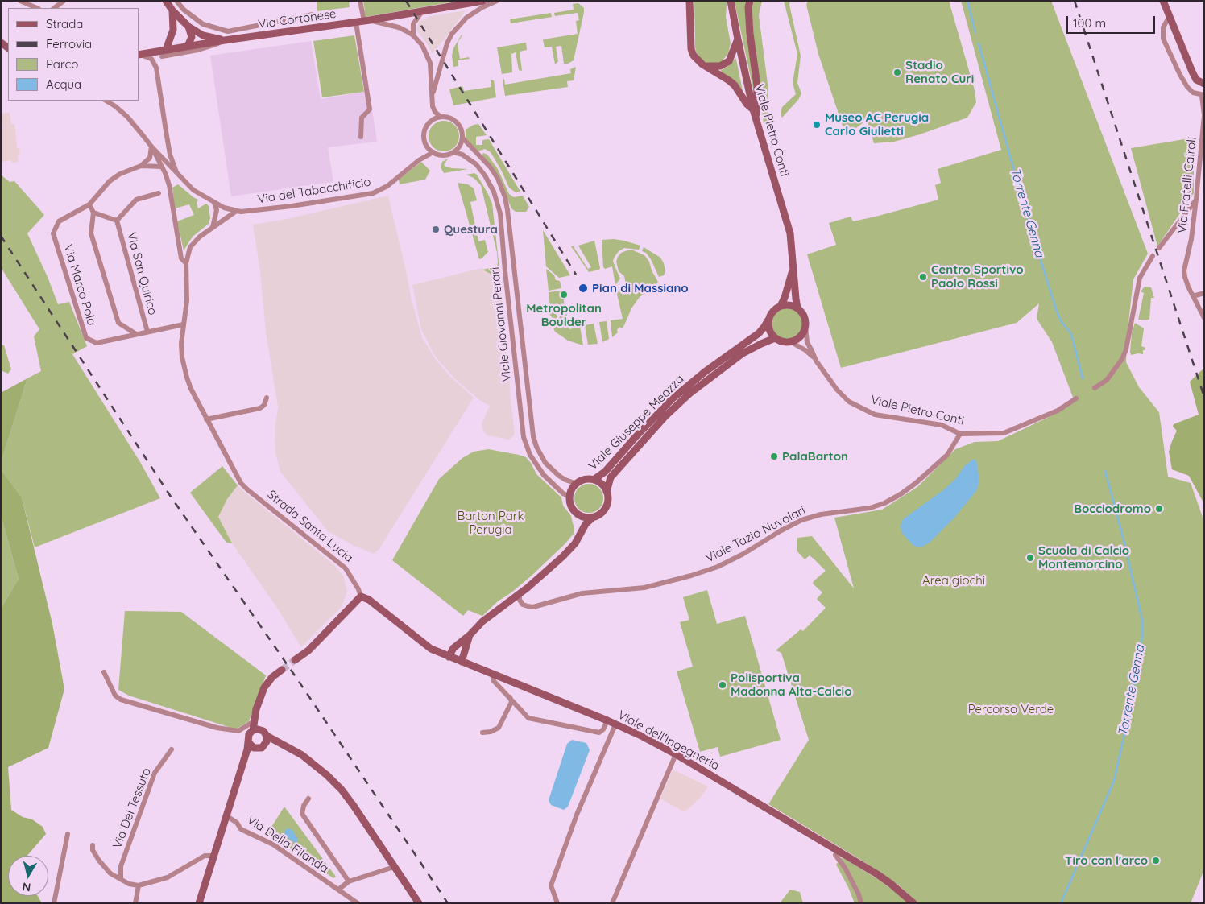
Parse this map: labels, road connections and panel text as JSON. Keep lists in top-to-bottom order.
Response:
{
  "streets": {
    "street": [
      "Via Cortonese",
      "Viale Pietro Conti",
      "Via Fratelli Cairoli",
      "Via del Tabacchificio",
      "Via San Quirico",
      "Via Marco Polo",
      "Viale Giovanni Perari",
      "Viale Giuseppe Meazza",
      "Strada Santa Lucia",
      "Viale Tazio Nuvolari",
      "Viale dell'Ingegneria",
      "Via Del Tessuto",
      "Via Della Filanda"
    ]
  },
  "crossings": [
    ["Viale Pietro Conti", "Viale Giuseppe Meazza"],
    ["Viale Pietro Conti", "Viale Tazio Nuvolari"],
    ["Via del Tabacchificio", "Viale Giovanni Perari"],
    ["Via San Quirico", "Via Marco Polo"],
    ["Via Marco Polo", "Strada Santa Lucia"],
    ["Viale Giovanni Perari", "Viale Giuseppe Meazza"],
    ["Strada Santa Lucia", "Viale dell'Ingegneria"]
  ],
  "water": ["Torrente Genna"],
  "parks": ["Barton Park Perugia", "Area giochi", "Percorso Verde"],
  "places": [
    "Stadio Renato Curi",
    "Museo AC Perugia Carlo Giulietti",
    "Questura",
    "Centro Sportivo Paolo Rossi",
    "Pian di Massiano",
    "Metropolitan Boulder",
    "PalaBarton",
    "Bocciodromo",
    "Scuola di Calcio Montemorcino",
    "Polisportiva Madonna Alta-Calcio",
    "Tiro con l'arco"
  ],
  "legend": [
    "Strada",
    "Ferrovia",
    "Parco",
    "Acqua"
  ],
  "scale_bar": "100 m",
  "north": "bottom"
}
